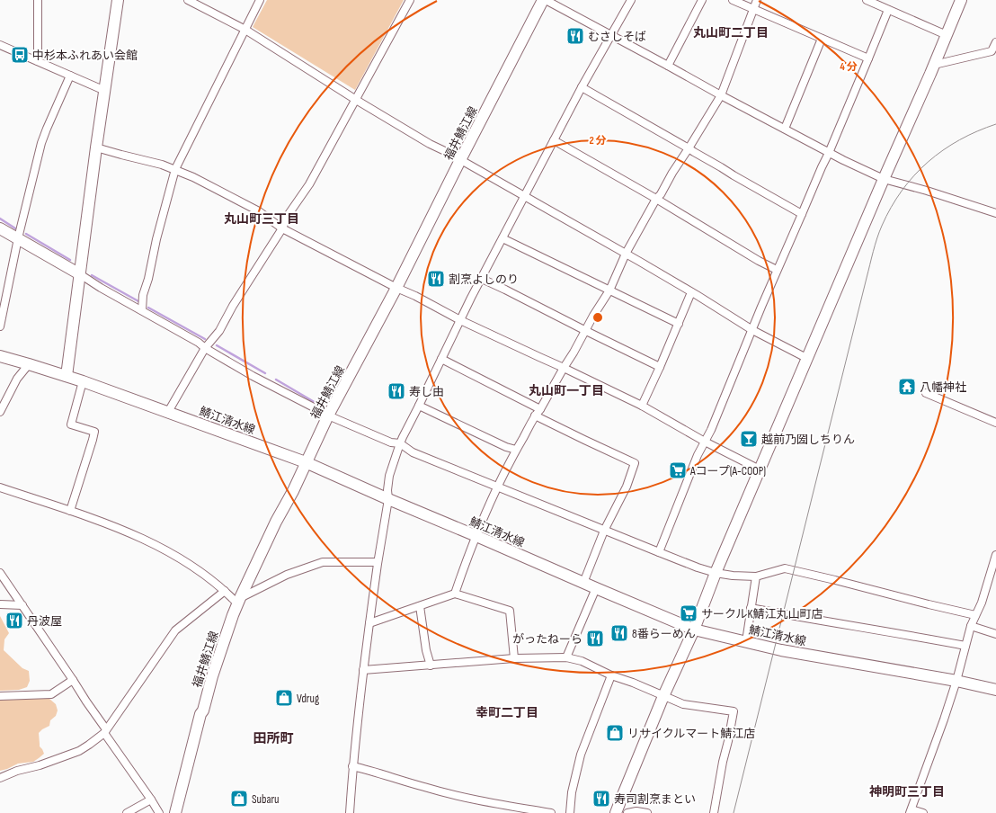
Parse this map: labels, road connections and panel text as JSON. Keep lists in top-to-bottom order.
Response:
{
  "streets": {
    "main road": ["福井鯖江線", "鯖江清水線"]
  },
  "crossings": [
    ["福井鯖江線", "鯖江清水線"]
  ],
  "districts": [
    "丸山町二丁目",
    "丸山町三丁目",
    "丸山町一丁目",
    "幸町二丁目",
    "田所町",
    "神明町三丁目"
  ],
  "places": {
    "restaurant": [
      "むさしそば",
      "割烹よしのり",
      "寿し由",
      "丹波屋",
      "8番らーめん",
      "がったねーら",
      "寿司割烹まとい"
    ],
    "bus stop": ["中杉本ふれあい会館"],
    "temple": ["八幡神社"],
    "bar": ["越前乃圀しちりん"],
    "supermarket": ["Aコープ(A-COOP)", "サークルK鯖江丸山町店"],
    "shop": ["Vdrug", "リサイクルマート鯖江店", "Subaru"]
  },
  "rings": ["4 分", "2 分"]
}
